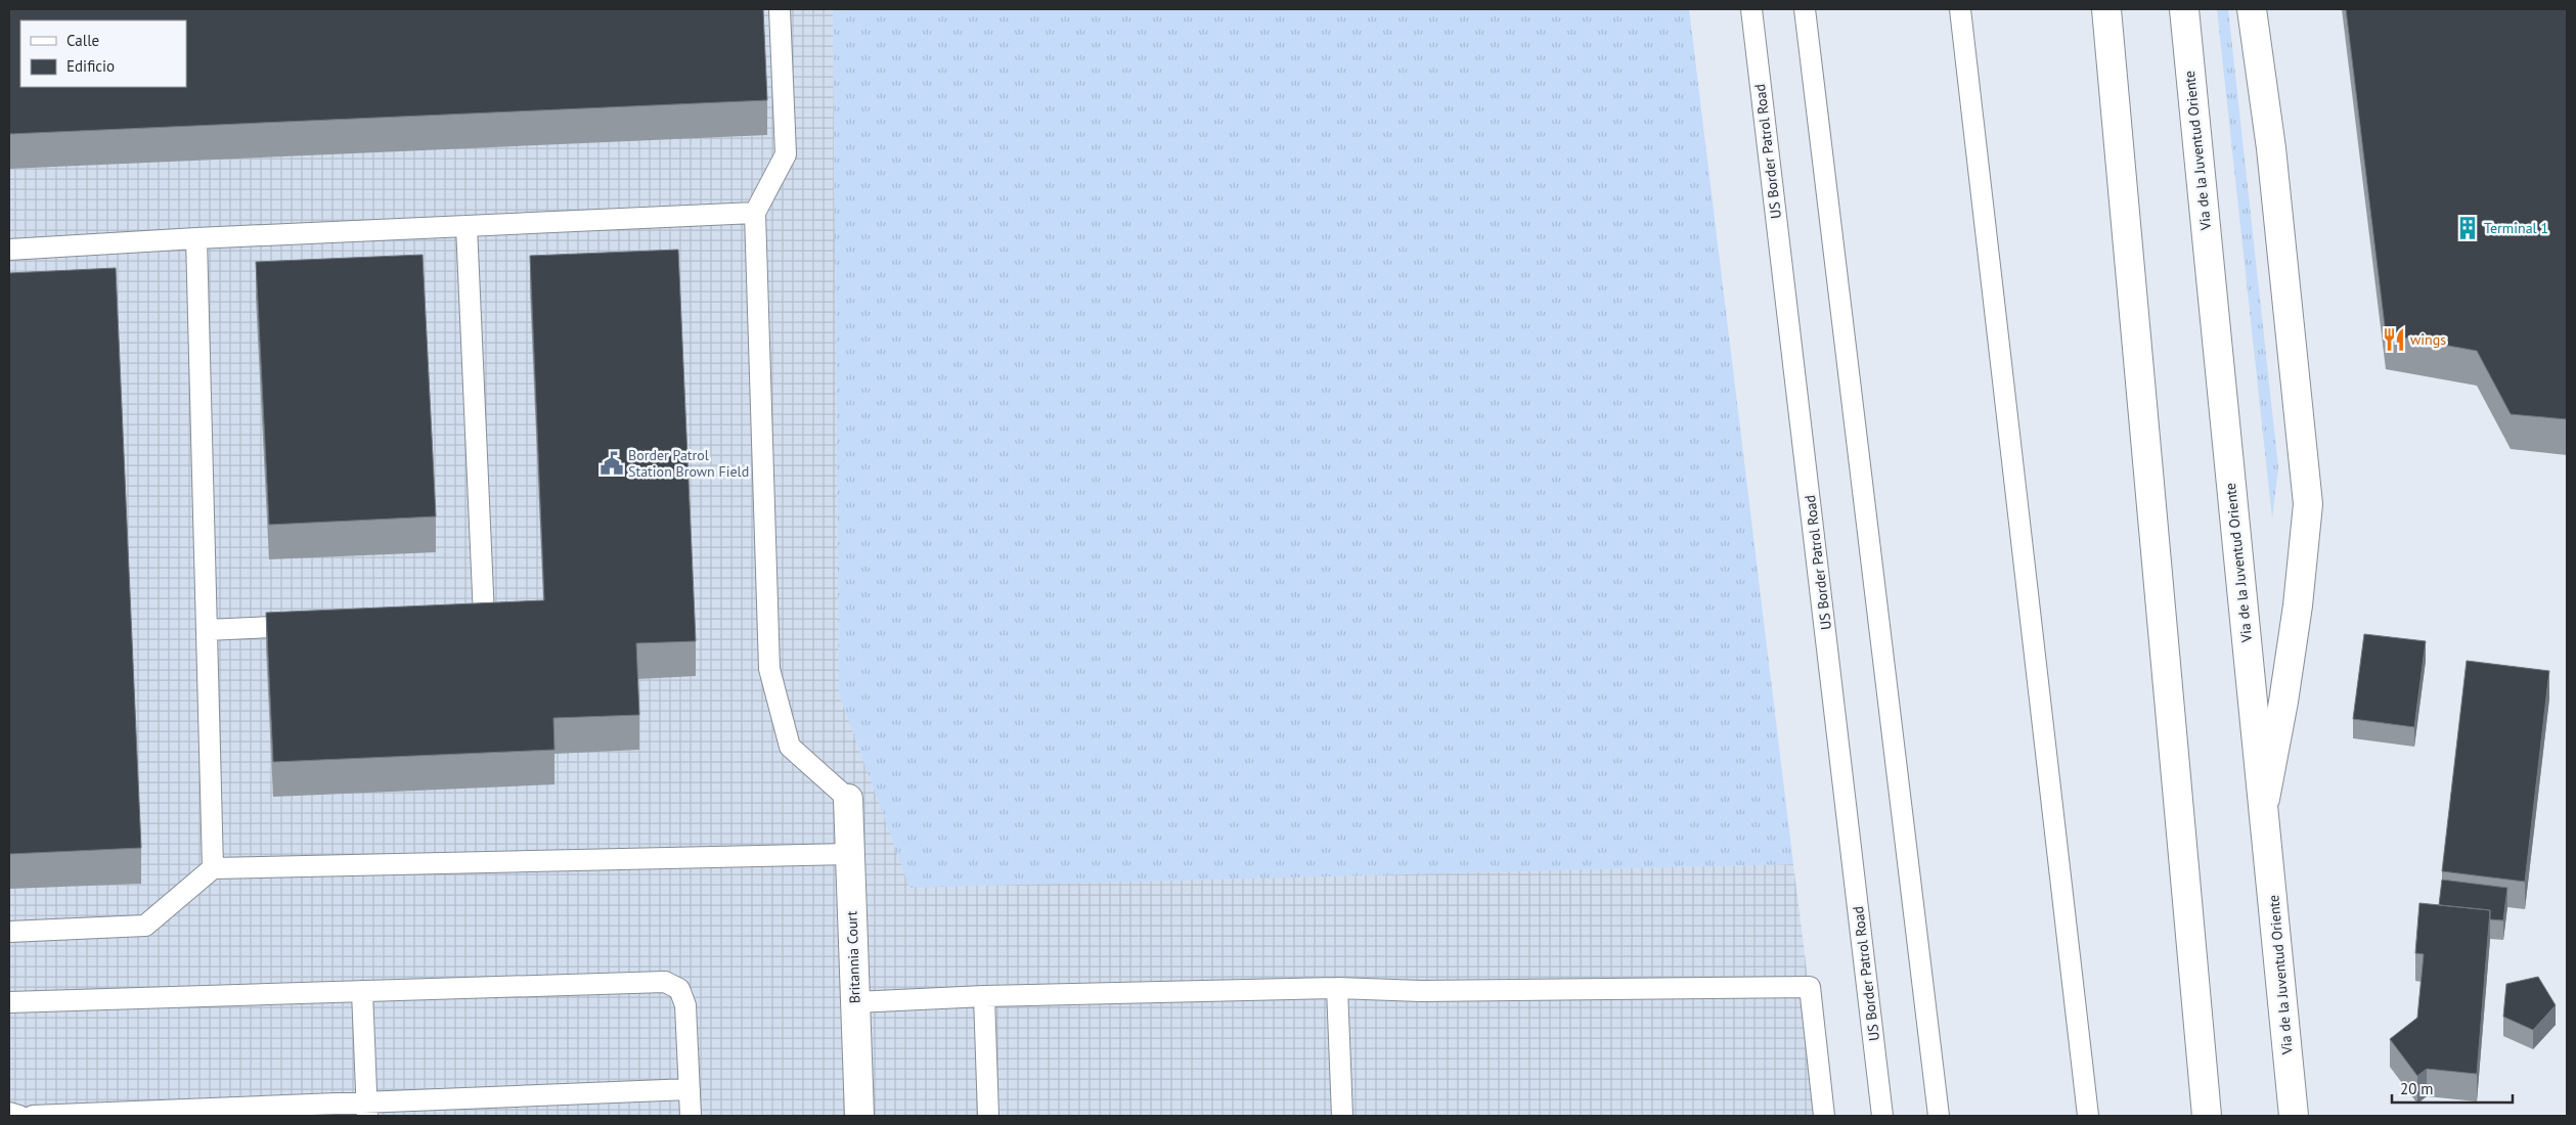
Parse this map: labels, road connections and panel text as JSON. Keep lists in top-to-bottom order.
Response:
{
  "streets": {
    "main road": ["Via de la Juventud Oriente", "Britannia Court"],
    "lane": ["US Border Patrol Road"]
  },
  "places": {
    "building": ["Terminal 1"],
    "restaurant": ["wings"],
    "public building": ["Border Patrol Station Brown Field"]
  },
  "legend": ["Calle", "Edificio"],
  "scale_bar": "20 m"
}
